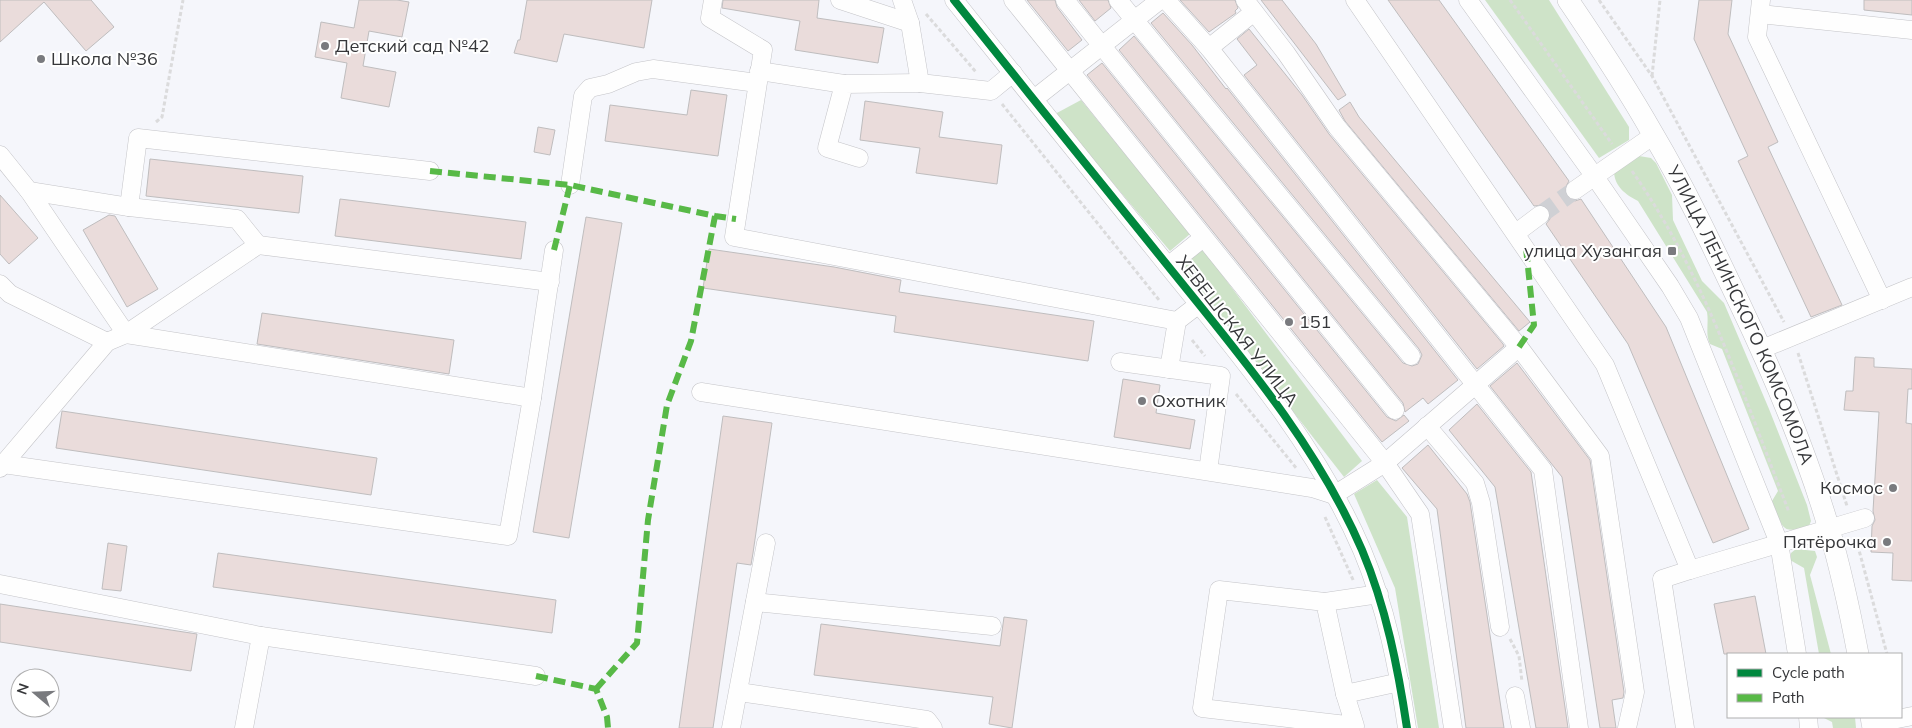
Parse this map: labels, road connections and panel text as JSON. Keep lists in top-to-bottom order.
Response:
{
  "streets": {
    "main road": ["УЛИЦА ЛЕНИНСКОГО КОМСОМОЛА"],
    "street": ["ХЕВЕШСКАЯ УЛИЦА"]
  },
  "places": {
    "other": [
      "Детский сад №42",
      "Школа №36",
      "151",
      "Охотник",
      "Космос",
      "Пятёрочка"
    ],
    "transit": ["улица Хузангая"]
  },
  "legend": ["Cycle path", "Path"],
  "north": "left"
}
